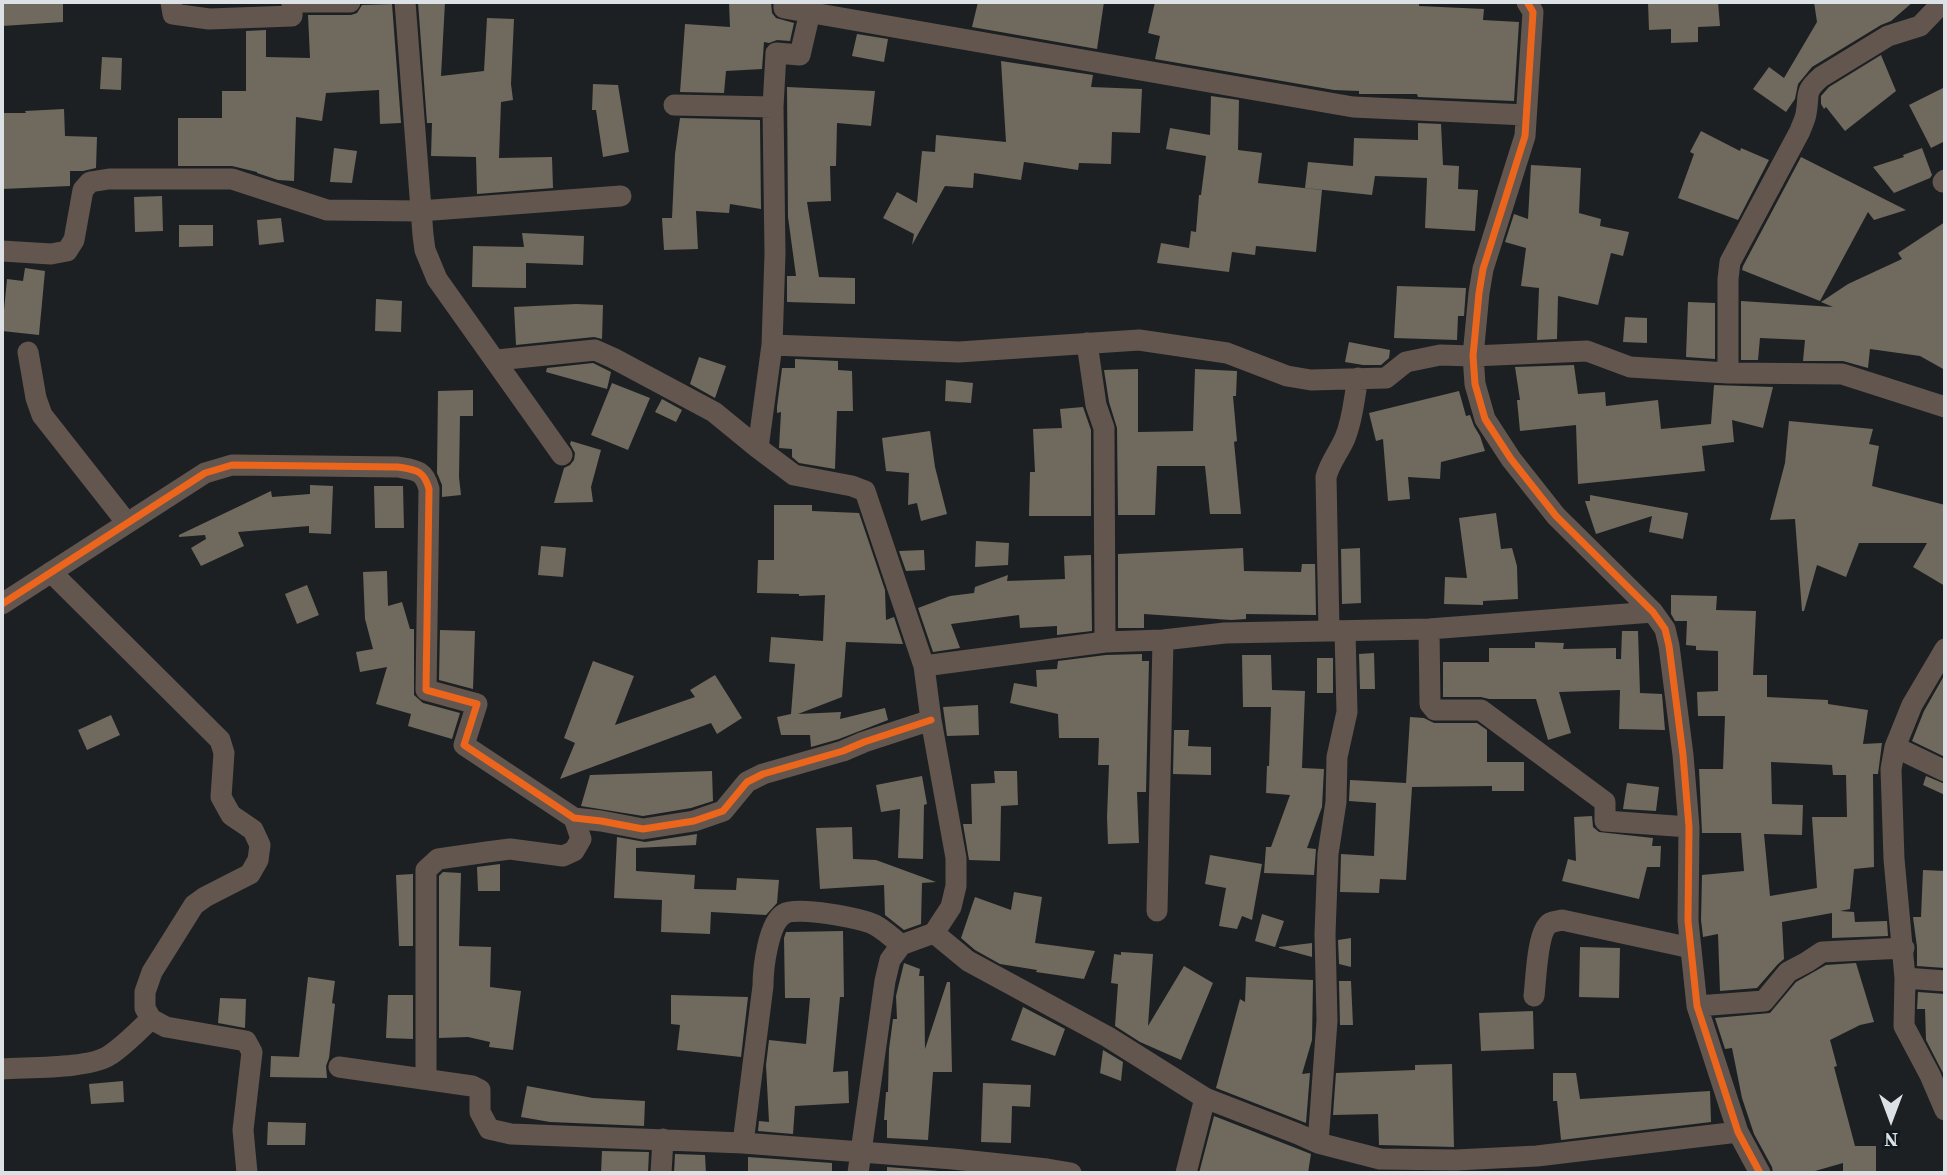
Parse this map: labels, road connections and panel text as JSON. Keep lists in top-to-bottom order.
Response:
{
  "north": "bottom"
}
